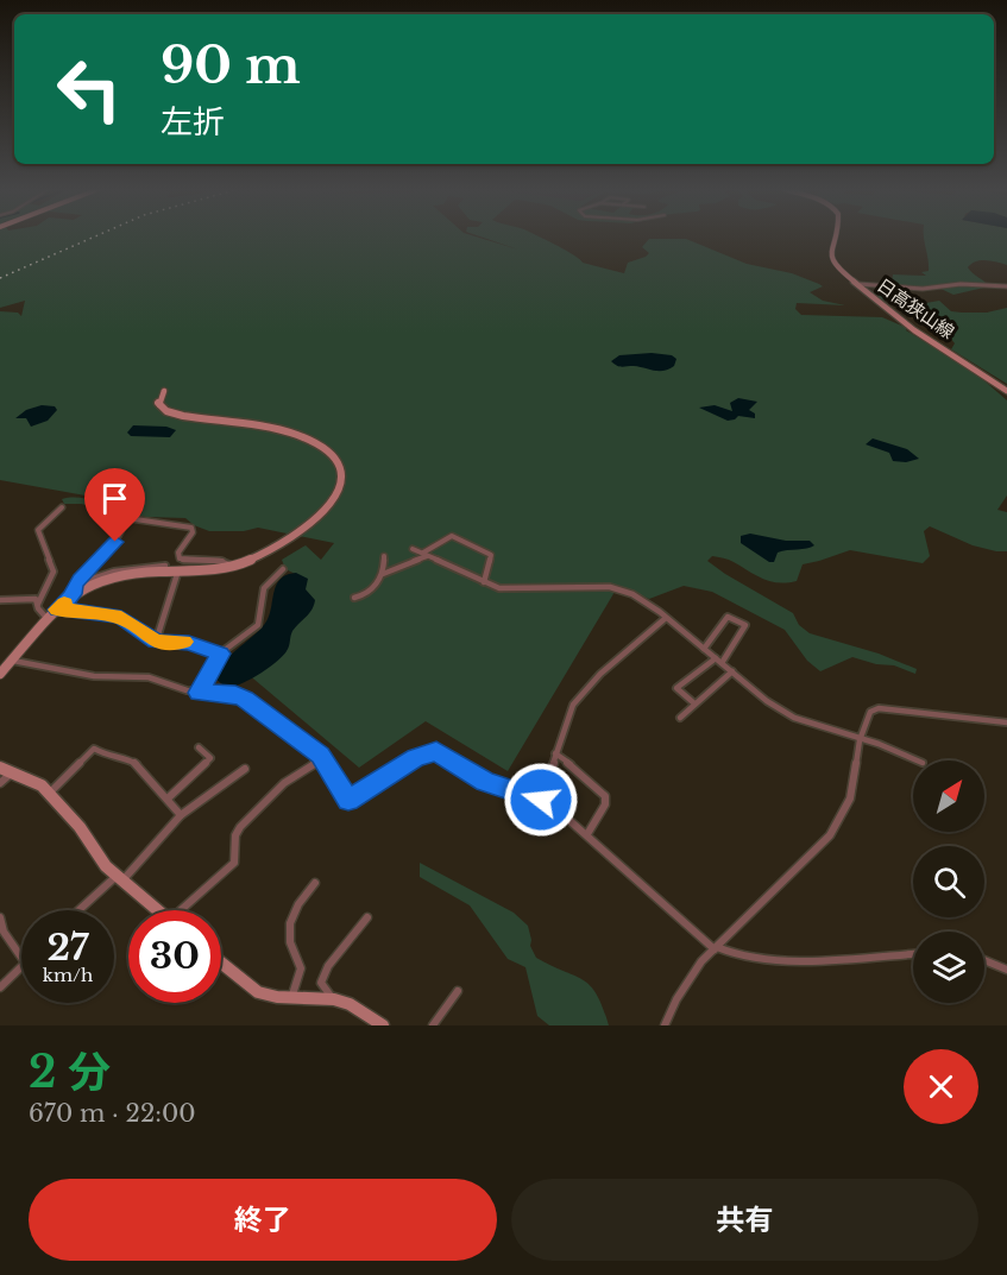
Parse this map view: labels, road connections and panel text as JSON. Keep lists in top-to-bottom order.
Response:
{
  "streets": {
    "street": ["日高狭山線"]
  },
  "north": "top right",
  "page": {
    "turn": ["90 m", "左折"],
    "speed": "27 km/h",
    "limit": "30",
    "heading": ["2 分", "670 m · 22:00"],
    "buttons": ["終了", "共有"]
  }
}
